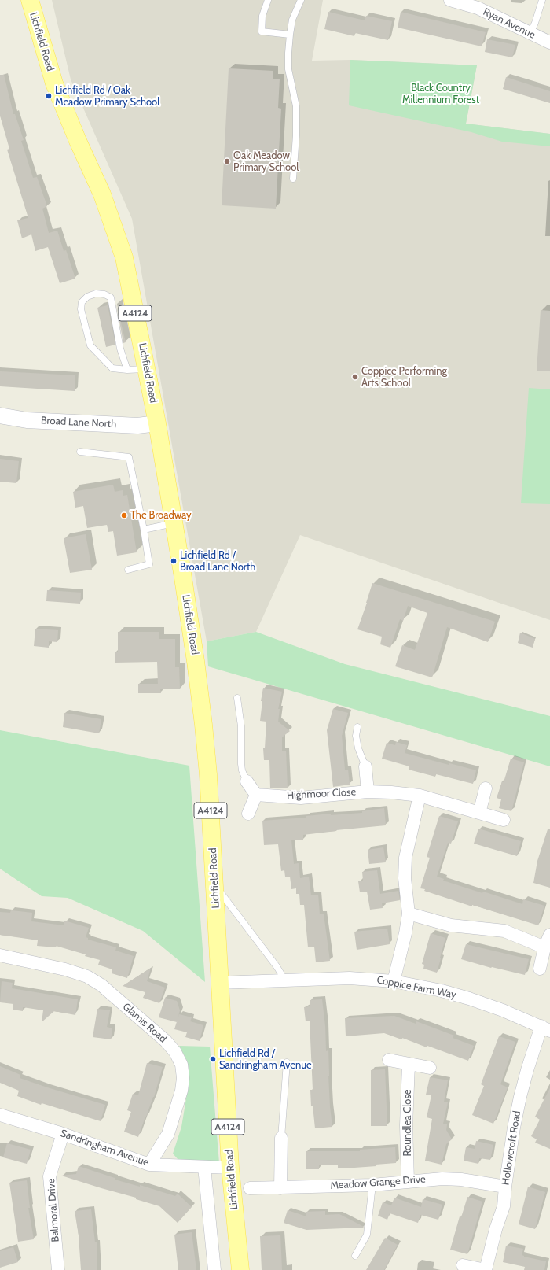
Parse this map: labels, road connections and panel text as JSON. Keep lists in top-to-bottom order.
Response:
{
  "streets": {
    "main road": ["Lichfield Road", "A4124"],
    "street": [
      "Ryan Avenue",
      "Broad Lane North",
      "Highmoor Close",
      "Coppice Farm Way",
      "Glamis Road",
      "Roundlea Close",
      "Sandringham Avenue",
      "Hollowcroft Road",
      "Meadow Grange Drive",
      "Balmoral Drive"
    ]
  },
  "crossings": [
    ["Lichfield Road", "Broad Lane North"],
    ["Lichfield Road", "Coppice Farm Way"],
    ["Lichfield Road", "Sandringham Avenue"],
    ["Coppice Farm Way", "Hollowcroft Road"],
    ["Glamis Road", "Sandringham Avenue"],
    ["Roundlea Close", "Meadow Grange Drive"],
    ["Sandringham Avenue", "Balmoral Drive"],
    ["Hollowcroft Road", "Meadow Grange Drive"]
  ],
  "parks": ["Black Country Millennium Forest"],
  "places": [
    "Lichfield Rd / Oak Meadow Primary School",
    "Oak Meadow Primary School",
    "Coppice Performing Arts School",
    "The Broadway",
    "Lichfield Rd / Broad Lane North",
    "Lichfield Rd / Sandringham Avenue"
  ]
}
